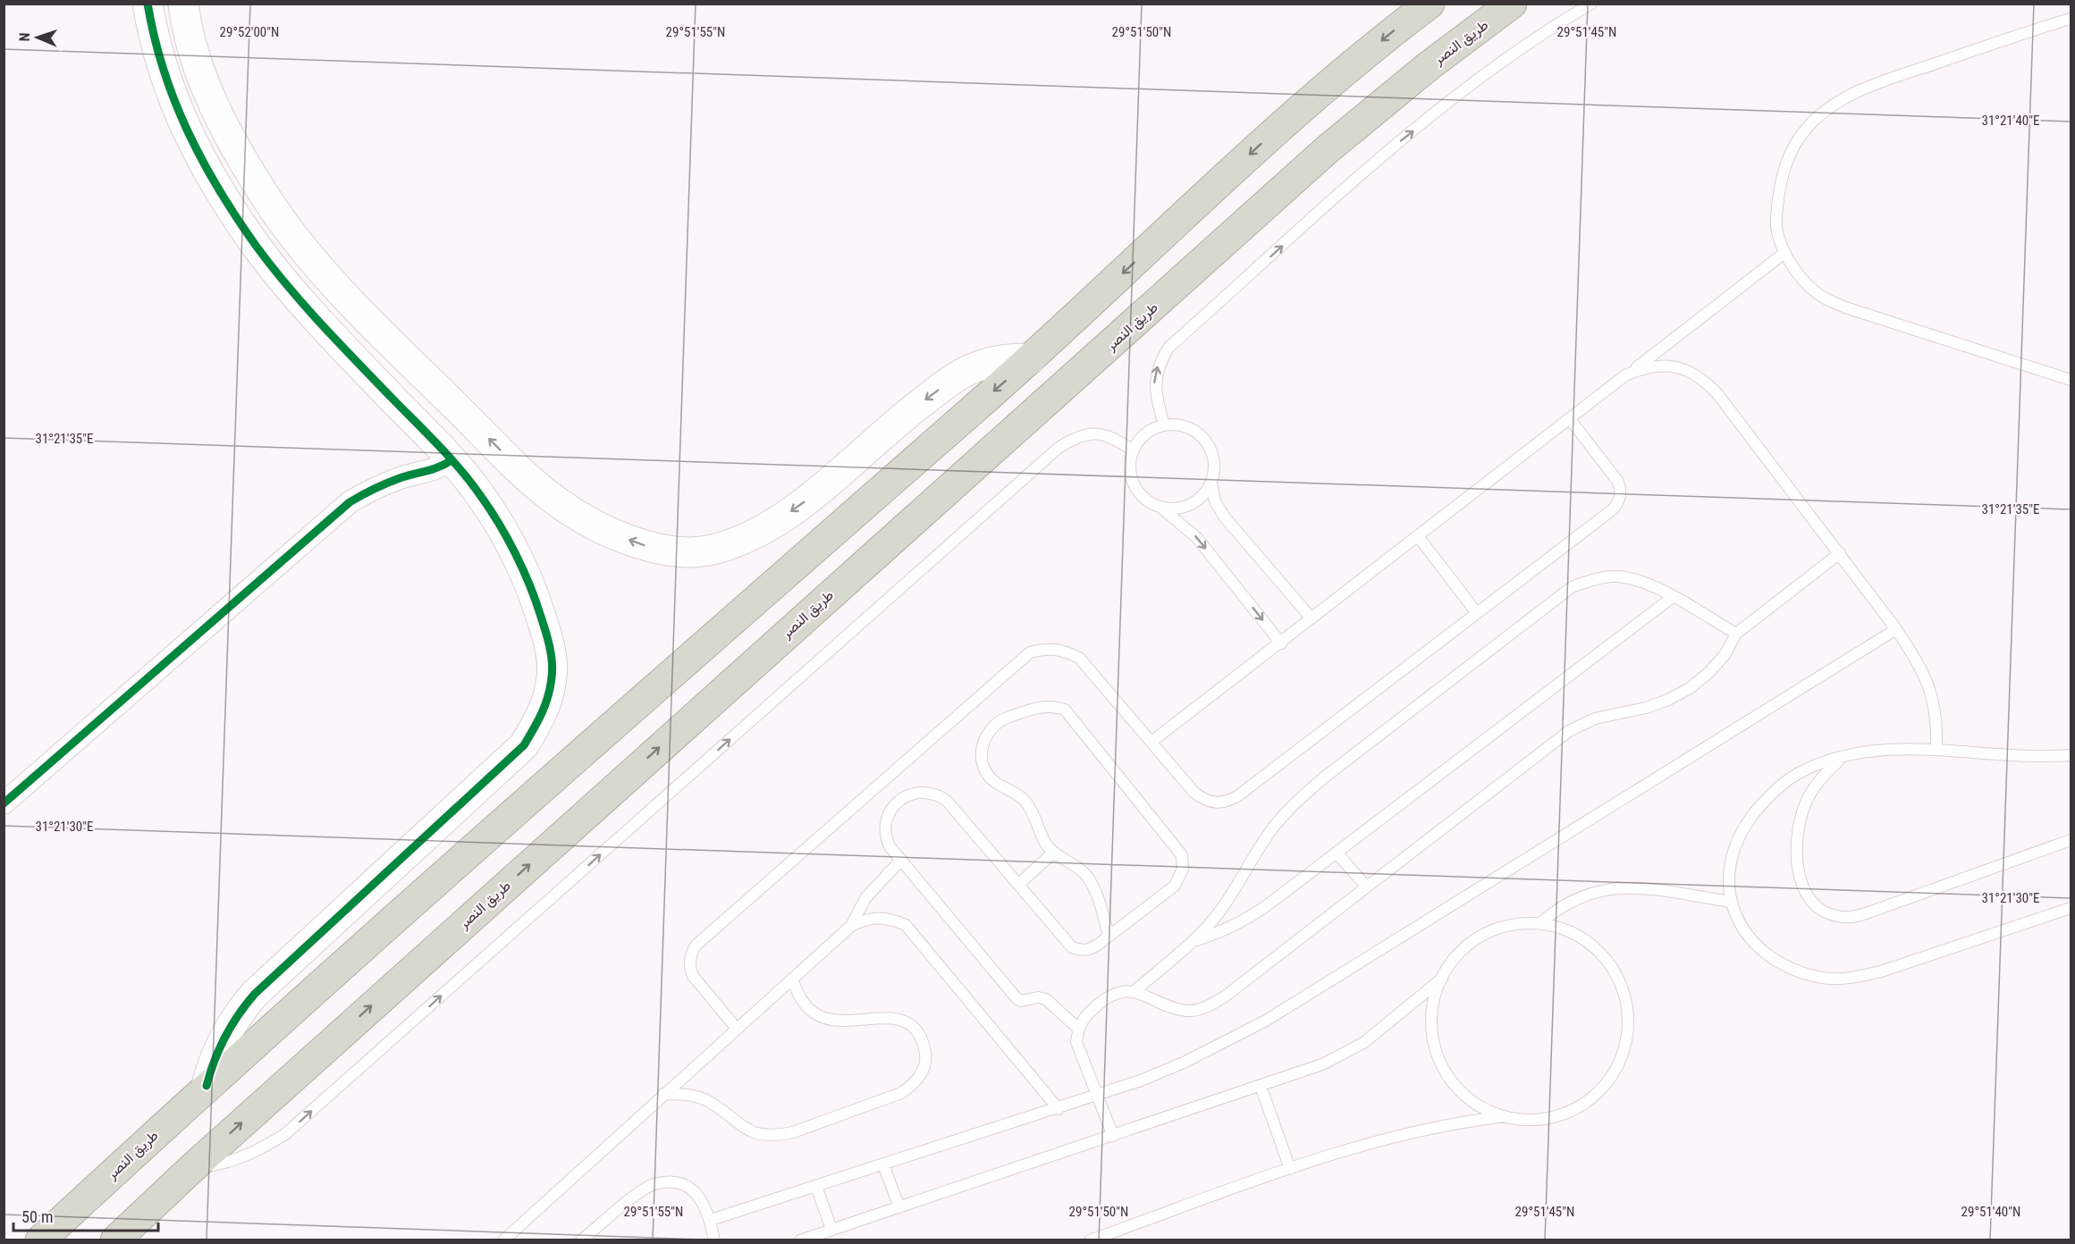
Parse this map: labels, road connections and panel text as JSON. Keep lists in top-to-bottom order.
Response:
{
  "streets": {
    "highway": ["طريق النصر"]
  },
  "scale_bar": "50 m",
  "north": "left",
  "coordinates": [
    "29°52'00\"N",
    "29°51'55\"N",
    "29°51'50\"N",
    "29°51'45\"N",
    "31°21'40\"E",
    "31°21'35\"E",
    "31°21'30\"E",
    "29°51'40\"N"
  ]
}
